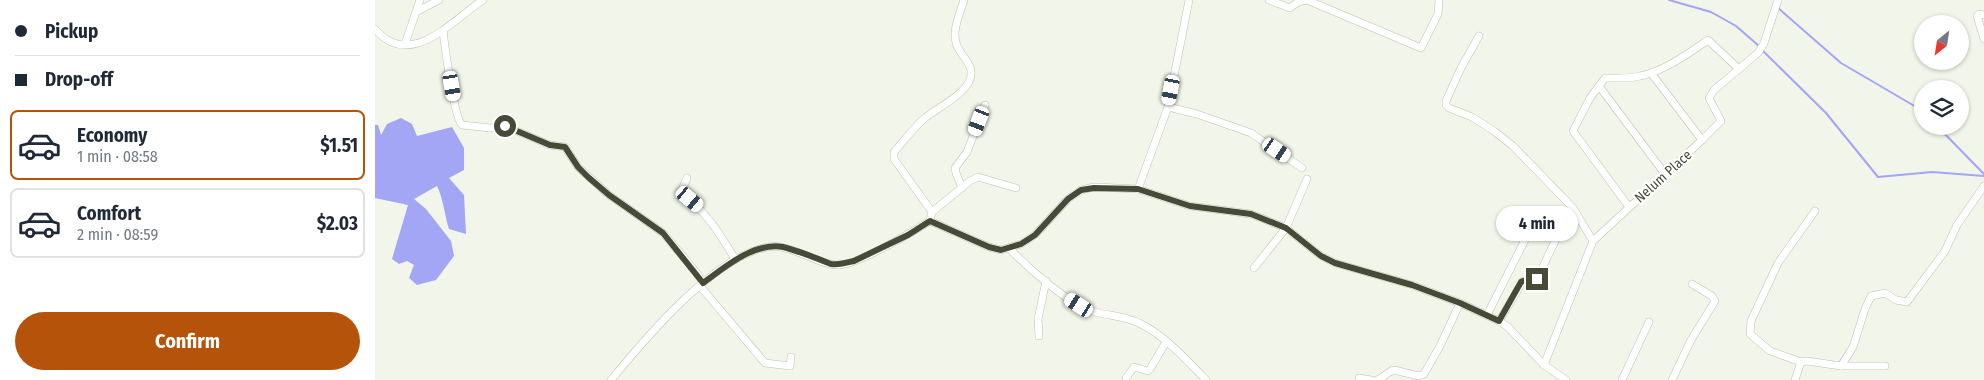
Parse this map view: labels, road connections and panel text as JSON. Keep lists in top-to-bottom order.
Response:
{
  "streets": {
    "street": ["Nelum Place"]
  },
  "north": "bottom left",
  "page": {
    "banner": ["Pickup", "Drop-off"],
    "list": [
      {
        "name": "Economy",
        "note": "1 min · 08:58",
        "value": "$1.51"
      },
      {
        "name": "Comfort",
        "note": "2 min · 08:59",
        "value": "$2.03"
      }
    ],
    "bubble": "4 min",
    "buttons": "Confirm"
  }
}
